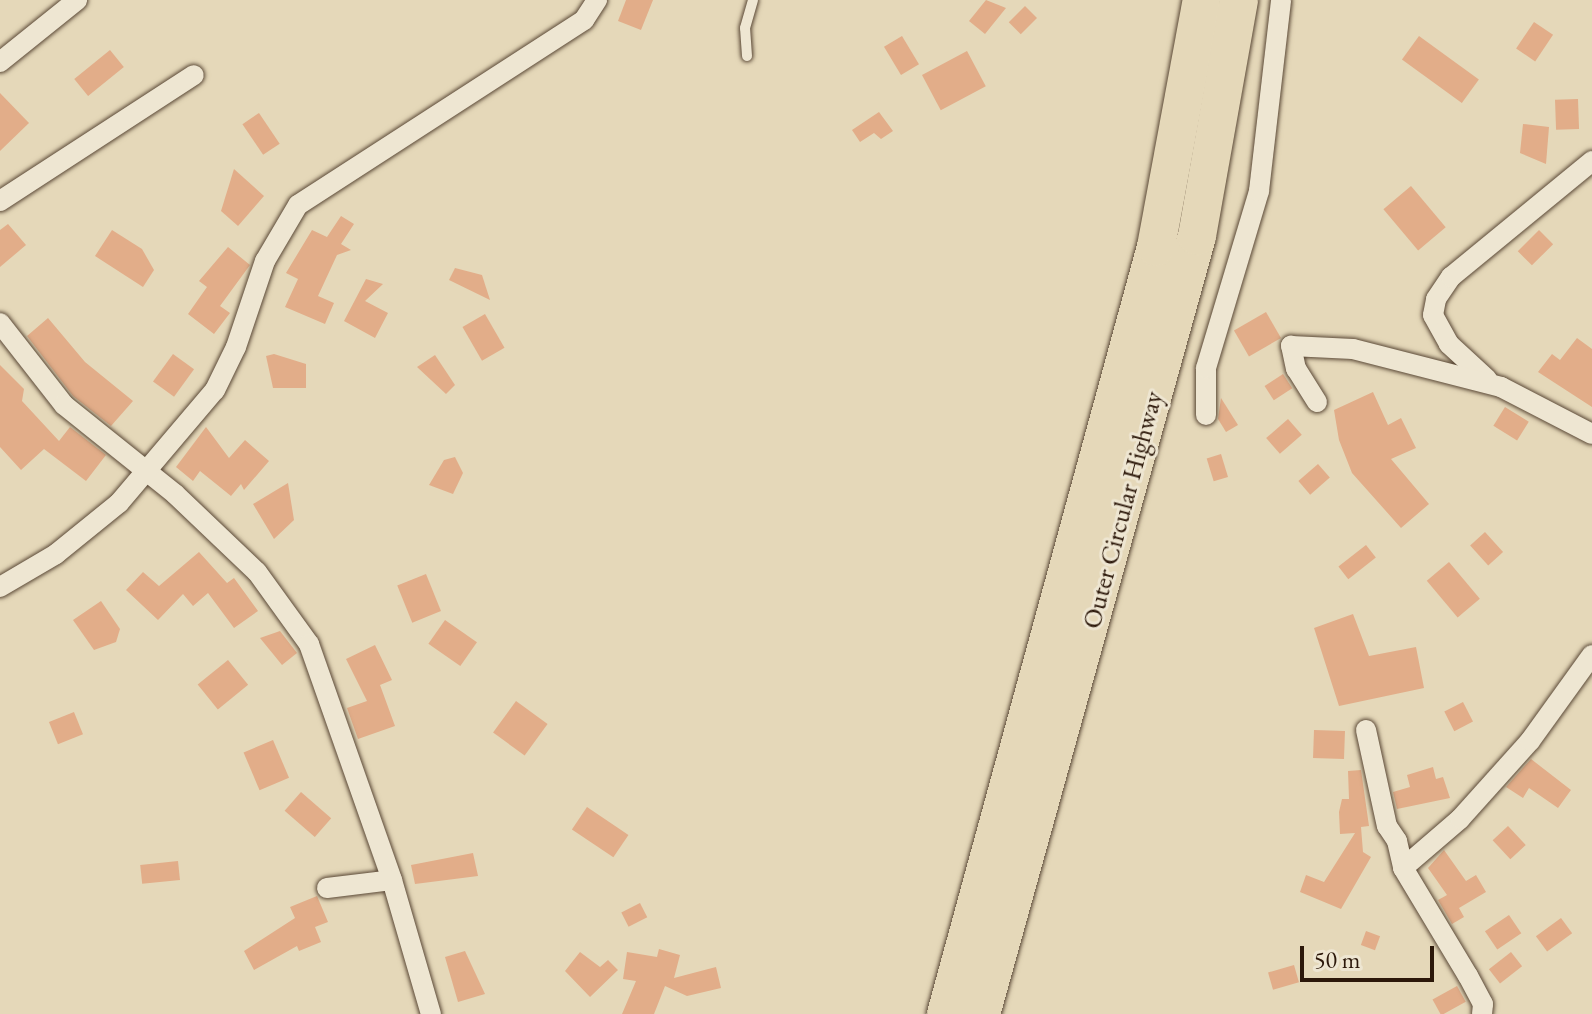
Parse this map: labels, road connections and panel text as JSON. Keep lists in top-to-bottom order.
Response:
{
  "streets": {
    "highway": ["Outer Circular Highway"]
  },
  "scale_bar": "50 m"
}
